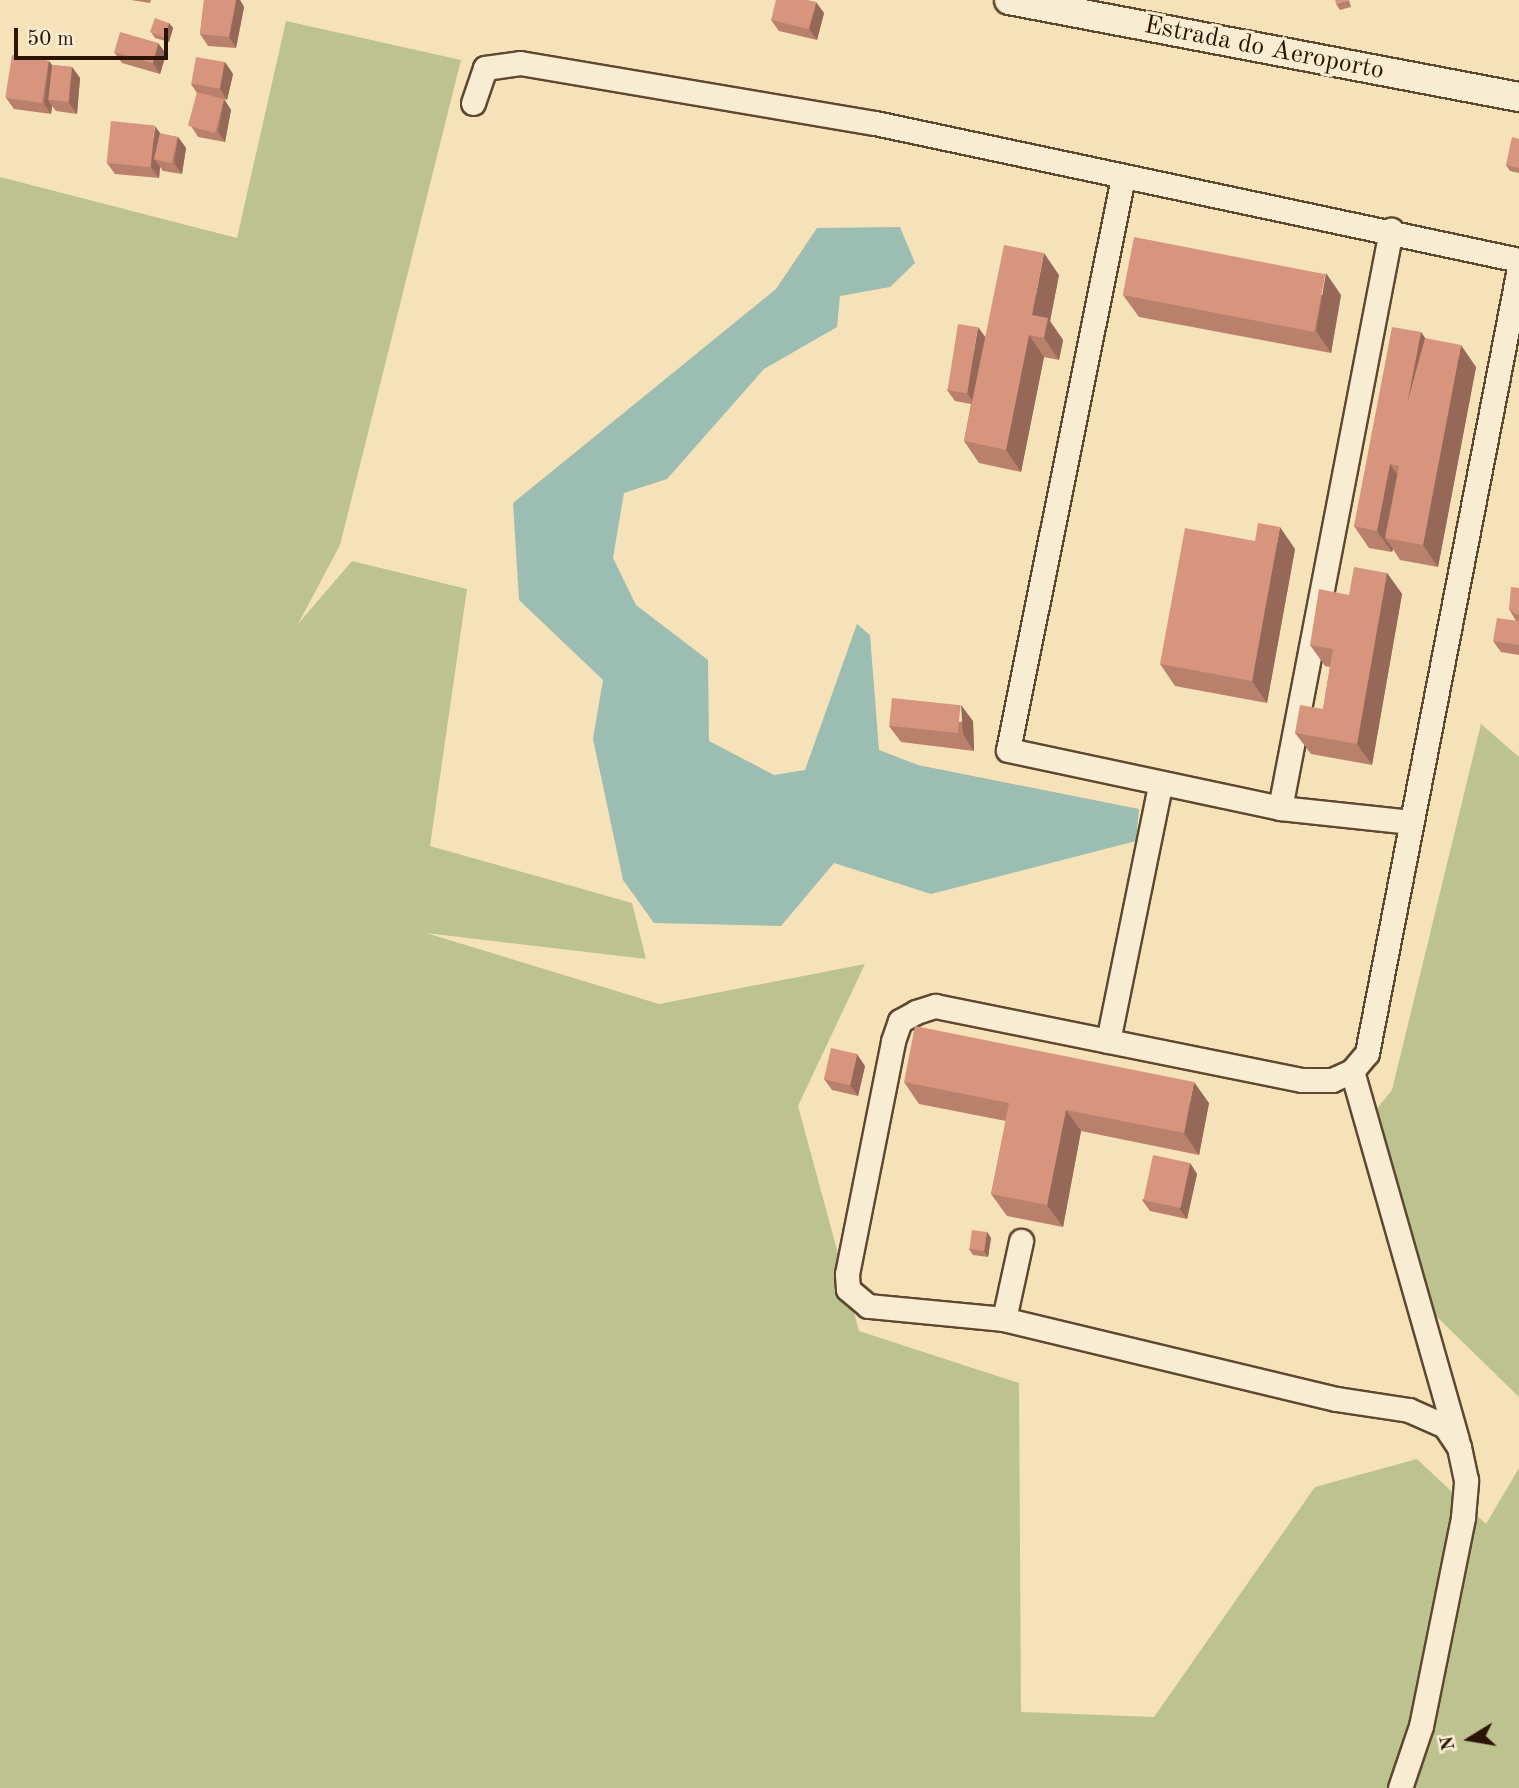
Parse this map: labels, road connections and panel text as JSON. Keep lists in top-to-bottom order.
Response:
{
  "streets": {
    "street": ["Estrada do Aeroporto"]
  },
  "scale_bar": "50 m",
  "north": "left"
}
